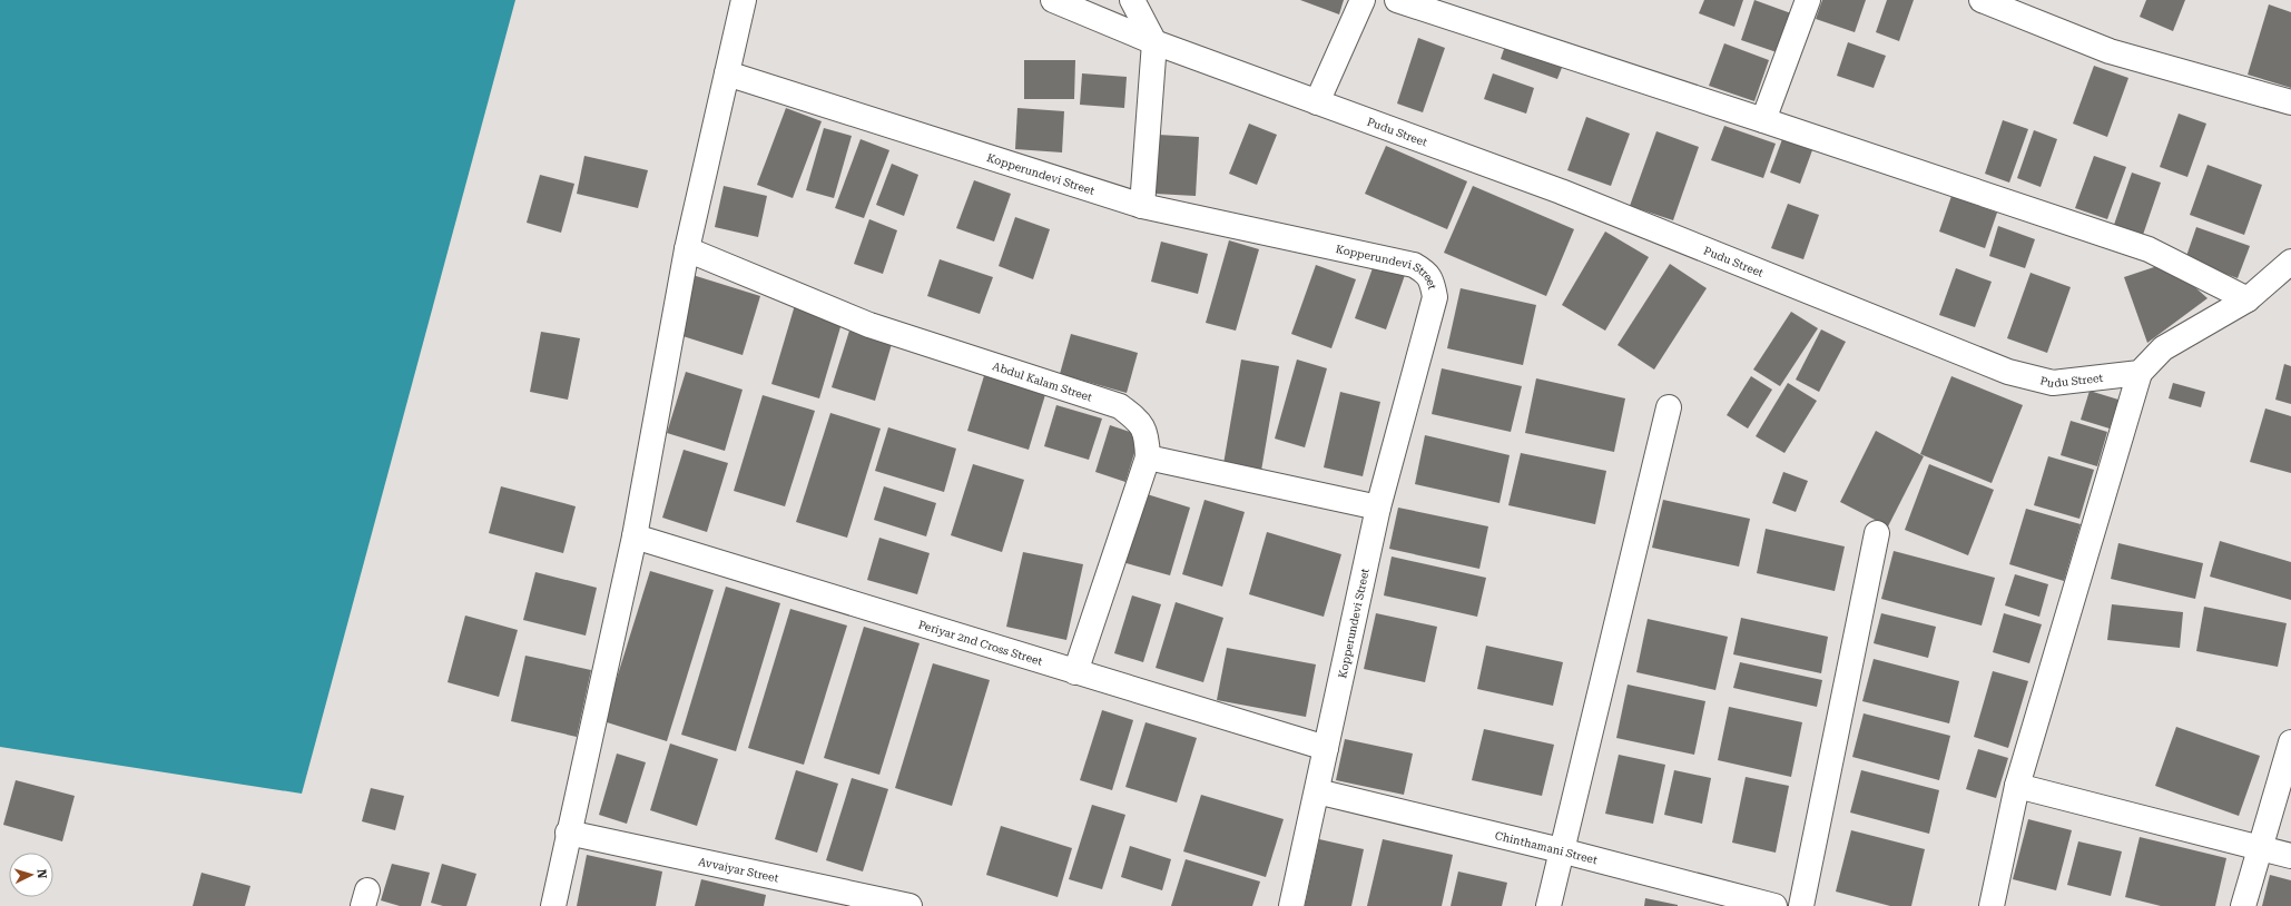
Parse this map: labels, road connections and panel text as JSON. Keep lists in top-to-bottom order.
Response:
{
  "streets": {
    "street": [
      "Pudu Street",
      "Kopperundevi Street",
      "Abdul Kalam Street",
      "Periyar 2nd Cross Street",
      "Chinthamani Street",
      "Avvaiyar Street"
    ]
  },
  "crossings": [
    ["Kopperundevi Street", "Periyar 2nd Cross Street"],
    ["Kopperundevi Street", "Chinthamani Street"]
  ],
  "north": "right"
}
